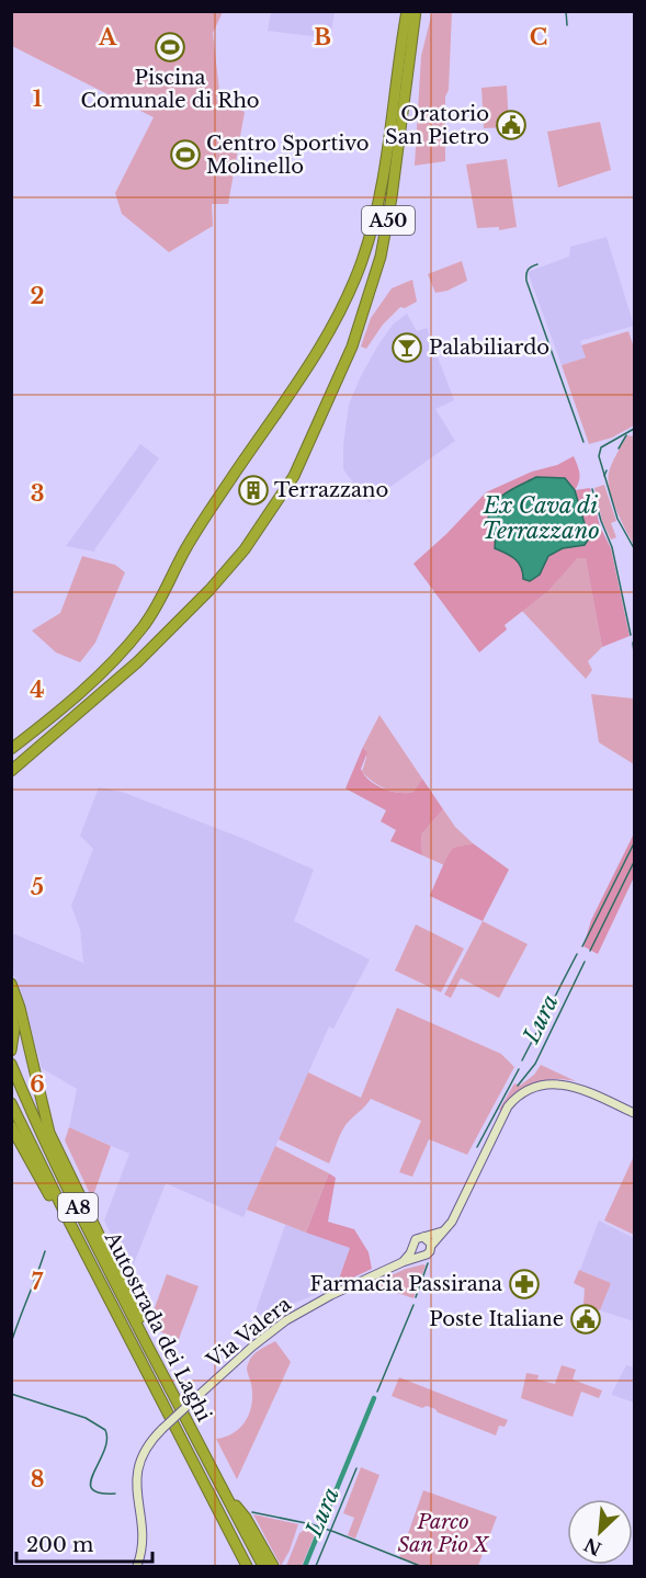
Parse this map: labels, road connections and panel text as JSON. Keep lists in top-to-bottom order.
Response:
{
  "streets": {
    "highway": ["A50", "A8", "Autostrada dei Laghi"],
    "street": ["Via Valera"]
  },
  "water": ["Ex Cava di Terrazzano", "Lura"],
  "parks": ["Parco San Pio X"],
  "places": {
    "sports": ["Piscina Comunale di Rho", "Centro Sportivo Molinello"],
    "public building": ["Oratorio San Pietro", "Poste Italiane"],
    "bar": ["Palabiliardo"],
    "building": ["Terrazzano"],
    "pharmacy": ["Farmacia Passirana"]
  },
  "scale_bar": "200 m",
  "north": "bottom left",
  "grid": {
    "columns": ["A", "B", "C"],
    "rows": [
      "1",
      "2",
      "3",
      "4",
      "5",
      "6",
      "7",
      "8"
    ]
  }
}
